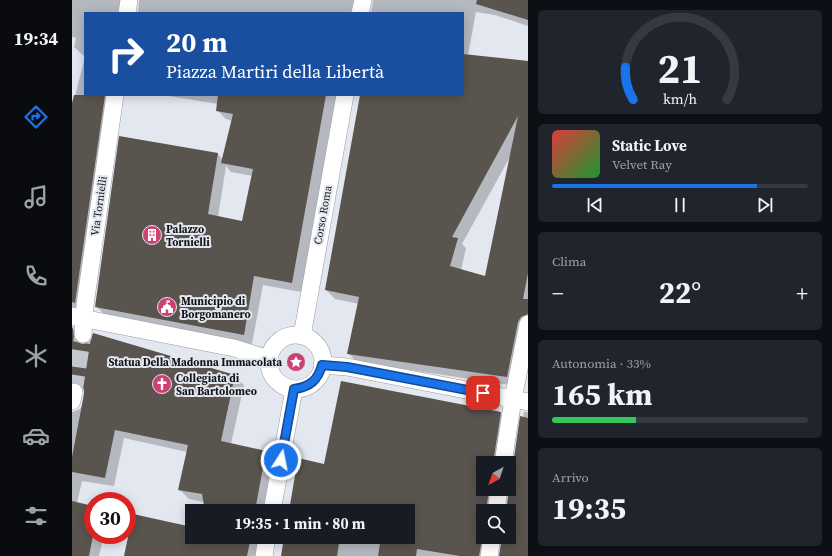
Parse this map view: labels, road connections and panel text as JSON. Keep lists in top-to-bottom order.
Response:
{
  "streets": {
    "street": ["Via Tornielli", "Corso Roma"]
  },
  "places": {
    "building": ["Palazzo Tornielli"],
    "public building": ["Municipio di Borgomanero"],
    "place": ["Statua Della Madonna Immacolata"],
    "church": ["Collegiata di San Bartolomeo"]
  },
  "north": "bottom left",
  "page": {
    "tabs": "19:34",
    "turn": ["20 m", "Piazza Martiri della Libertà"],
    "song": ["Static Love", "Velvet Ray"],
    "tile": [
      "Clima",
      ["Autonomia · 33%", "165 km"],
      ["Arrivo", "19:35"]
    ],
    "heat": ["−", "22°", "+"],
    "limit": "30",
    "trip": "19:35 · 1 min · 80 m",
    "gauge": ["21", "km/h"]
  }
}
